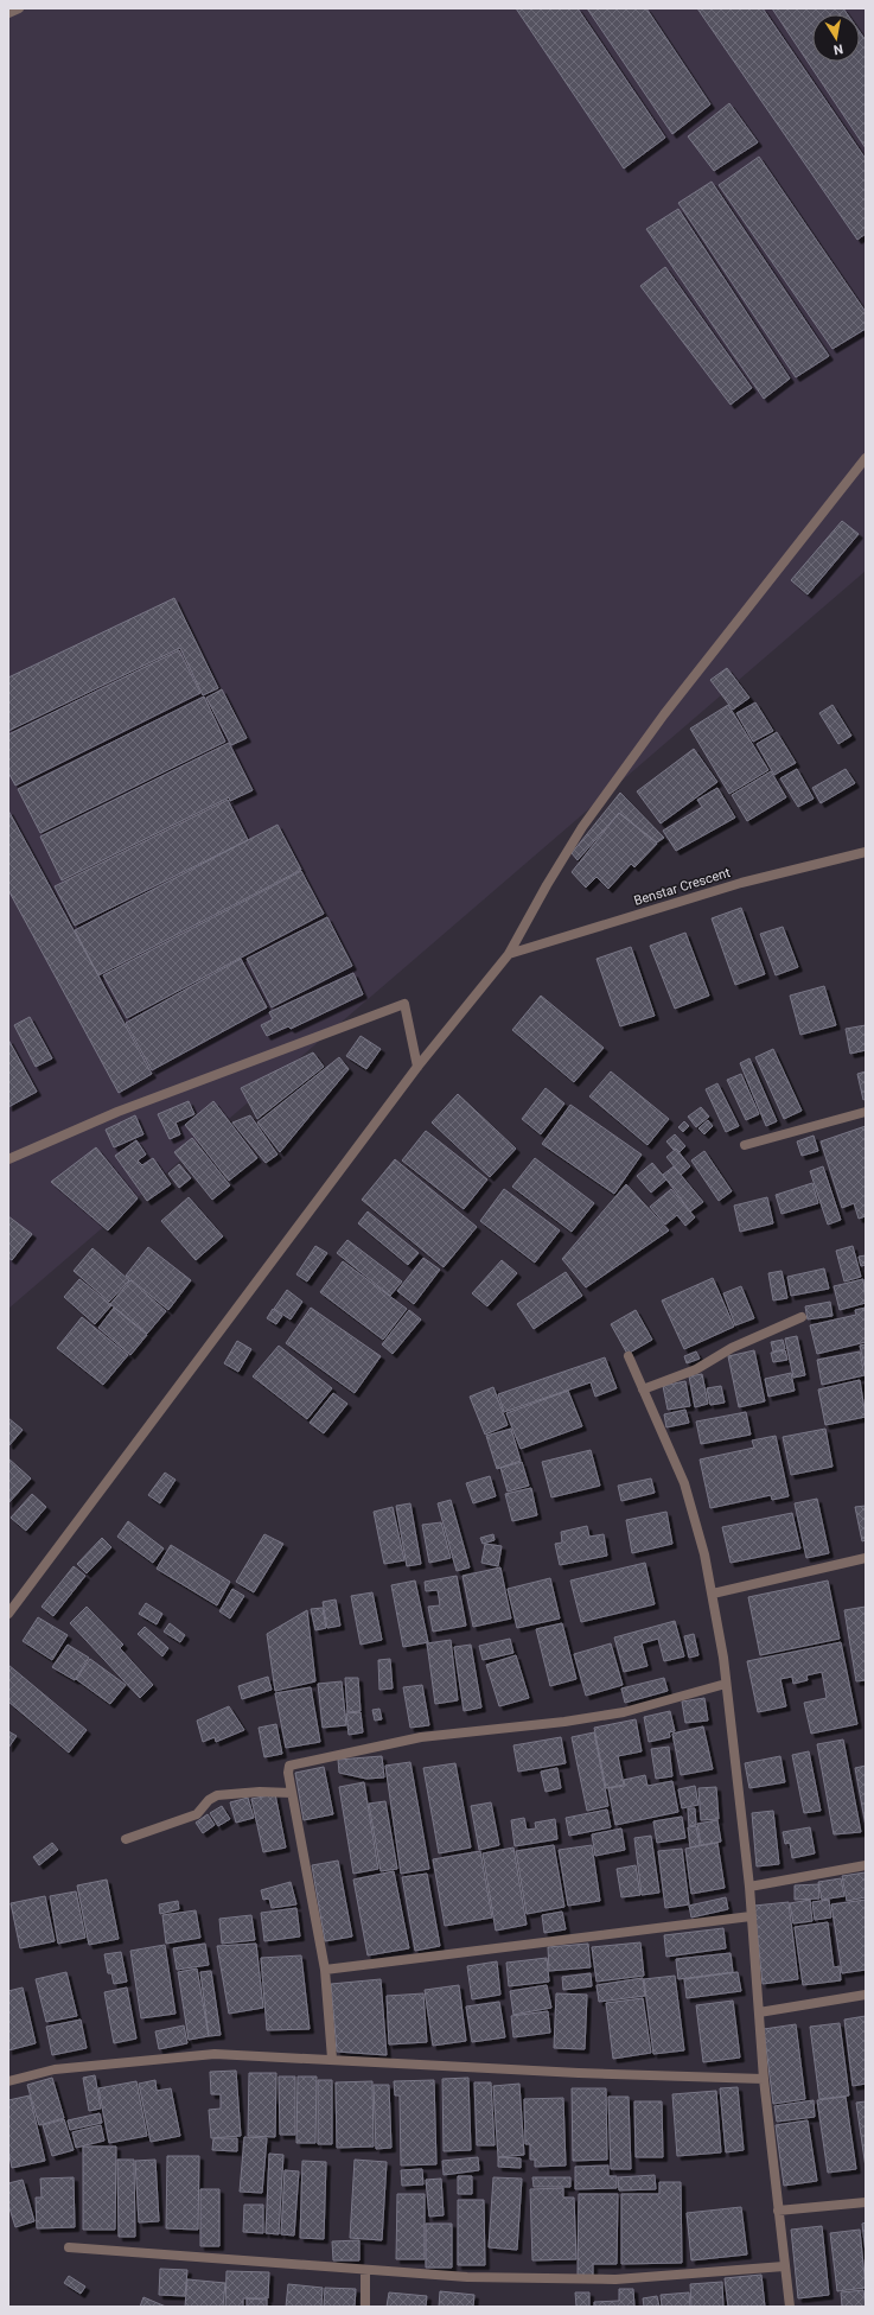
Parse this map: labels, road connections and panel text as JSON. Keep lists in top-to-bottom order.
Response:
{
  "streets": {
    "street": ["Benstar Crescent"]
  },
  "north": "bottom"
}
